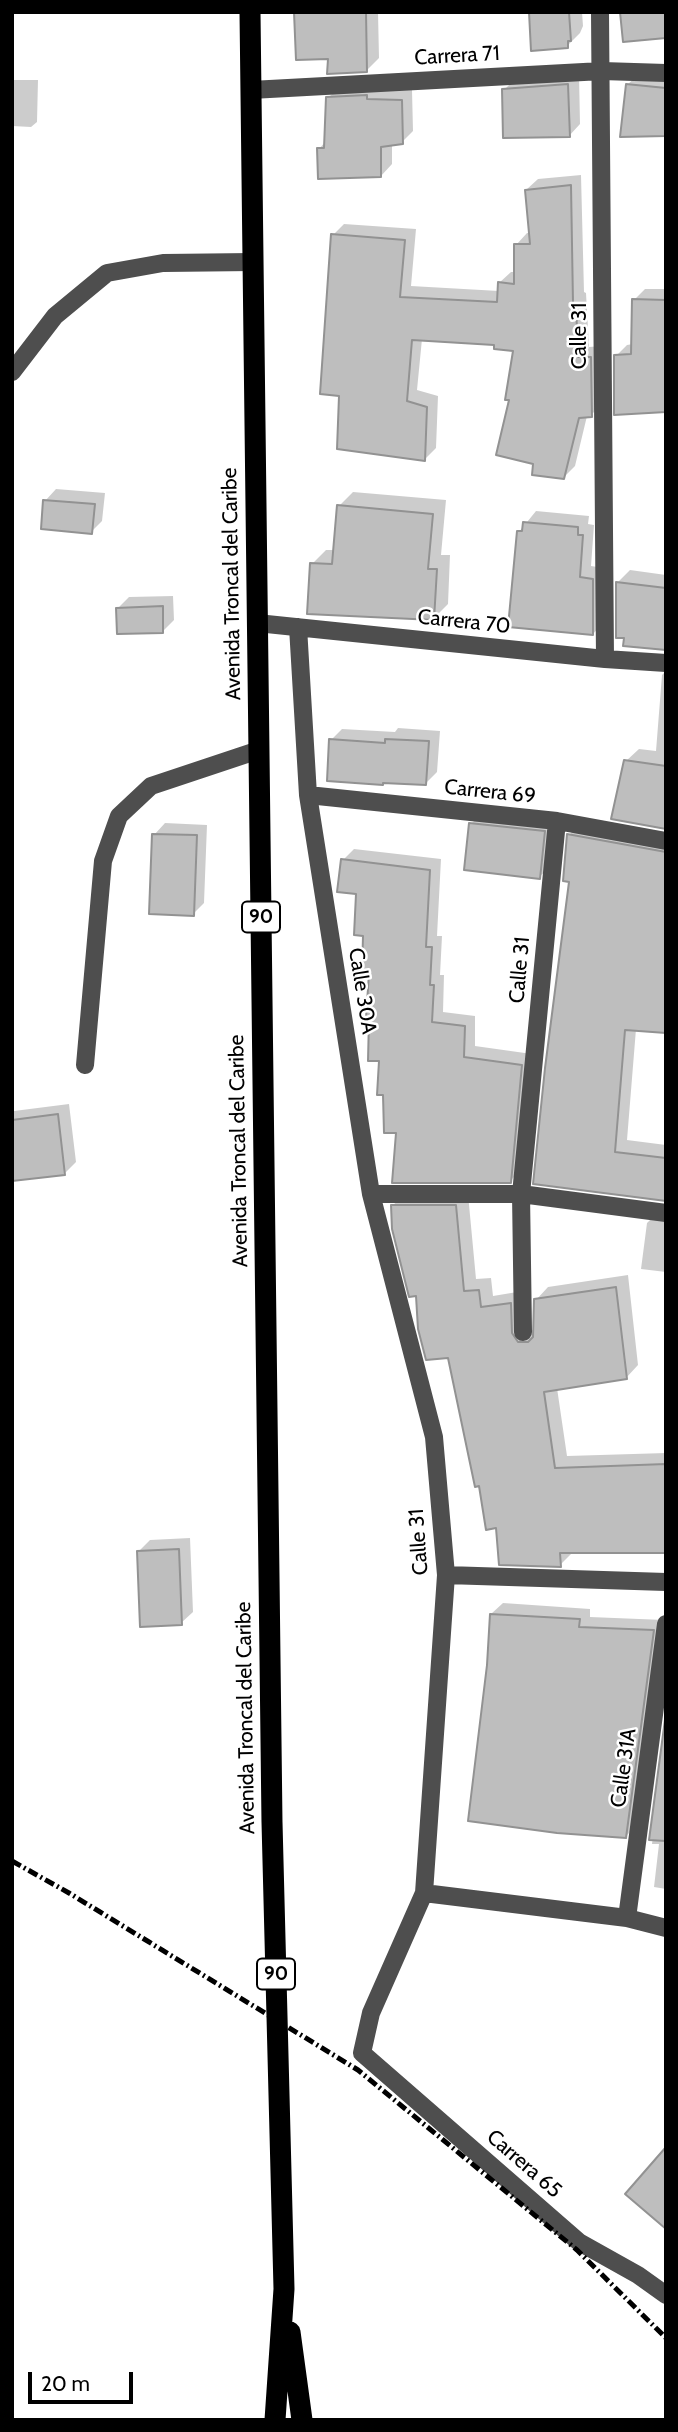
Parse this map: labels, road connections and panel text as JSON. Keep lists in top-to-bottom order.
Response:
{
  "streets": {
    "highway": ["Avenida Troncal del Caribe", "90"],
    "street": [
      "Carrera 71",
      "Calle 31",
      "Carrera 70",
      "Carrera 69",
      "Calle 30A",
      "Calle 31A",
      "Carrera 65"
    ]
  },
  "crossings": [
    ["Carrera 71", "Calle 31"],
    ["Carrera 71", "Avenida Troncal del Caribe"],
    ["Calle 31", "Carrera 70"],
    ["Calle 31", "Carrera 69"],
    ["Calle 31", "Calle 30A"],
    ["Calle 31", "Carrera 65"],
    ["Avenida Troncal del Caribe", "Carrera 70"],
    ["Carrera 70", "Calle 30A"],
    ["Carrera 69", "Calle 30A"]
  ],
  "scale_bar": "20 m"
}
